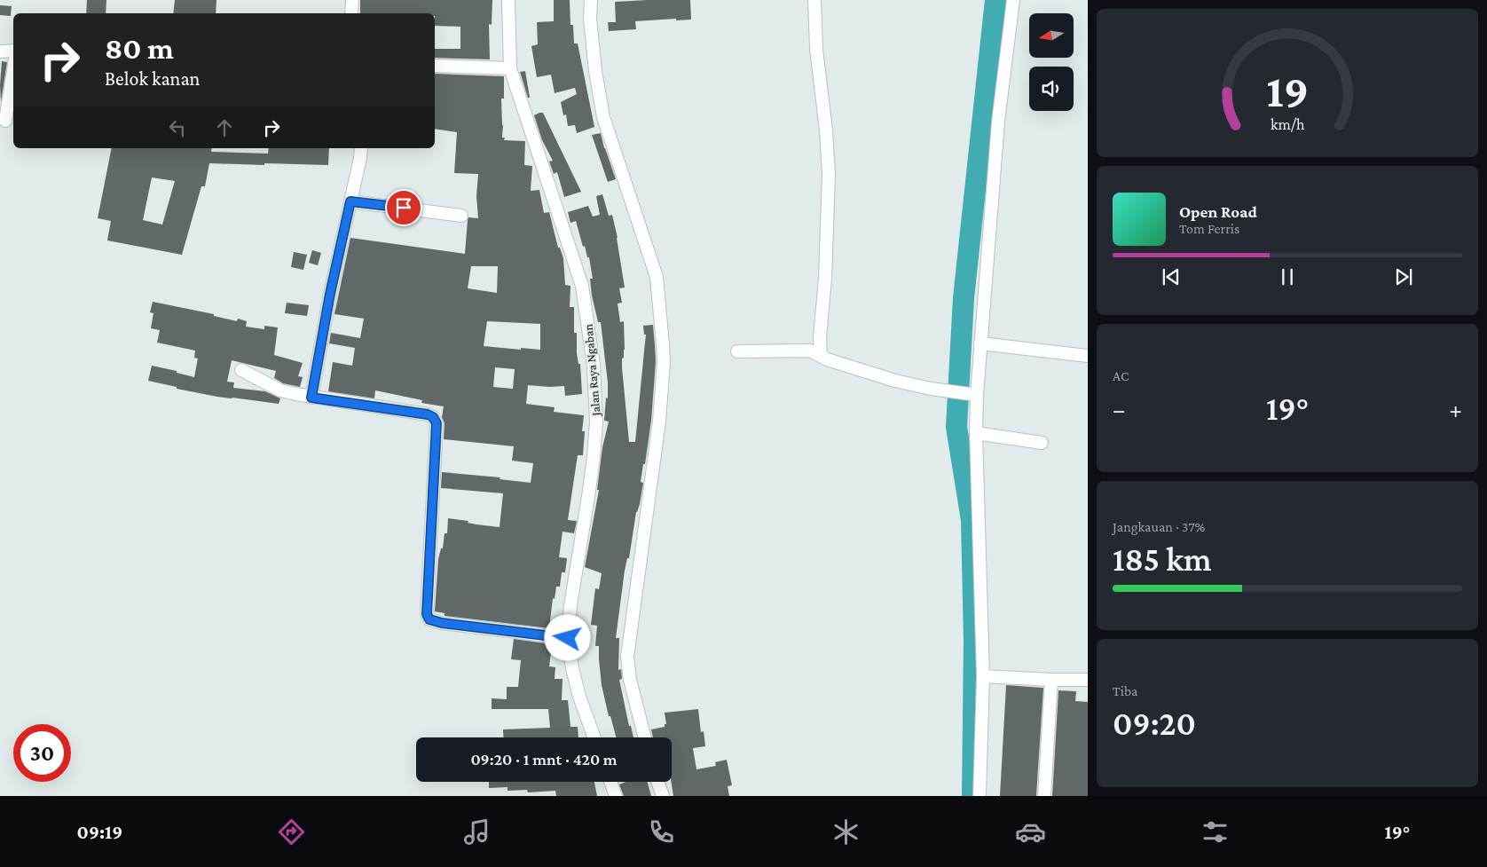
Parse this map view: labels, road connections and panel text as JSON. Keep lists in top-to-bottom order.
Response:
{
  "streets": {
    "street": ["Jalan Raya Ngaban"]
  },
  "north": "left",
  "page": {
    "turn": ["80 m", "Belok kanan"],
    "song": ["Open Road", "Tom Ferris"],
    "tile": [
      "AC",
      ["Jangkauan · 37%", "185 km"],
      ["Tiba", "09:20"]
    ],
    "heat": ["−", "19°", "+"],
    "limit": "30",
    "trip": "09:20 · 1 mnt · 420 m",
    "tabs": ["09:19", "19°"],
    "gauge": ["19", "km/h"]
  }
}
